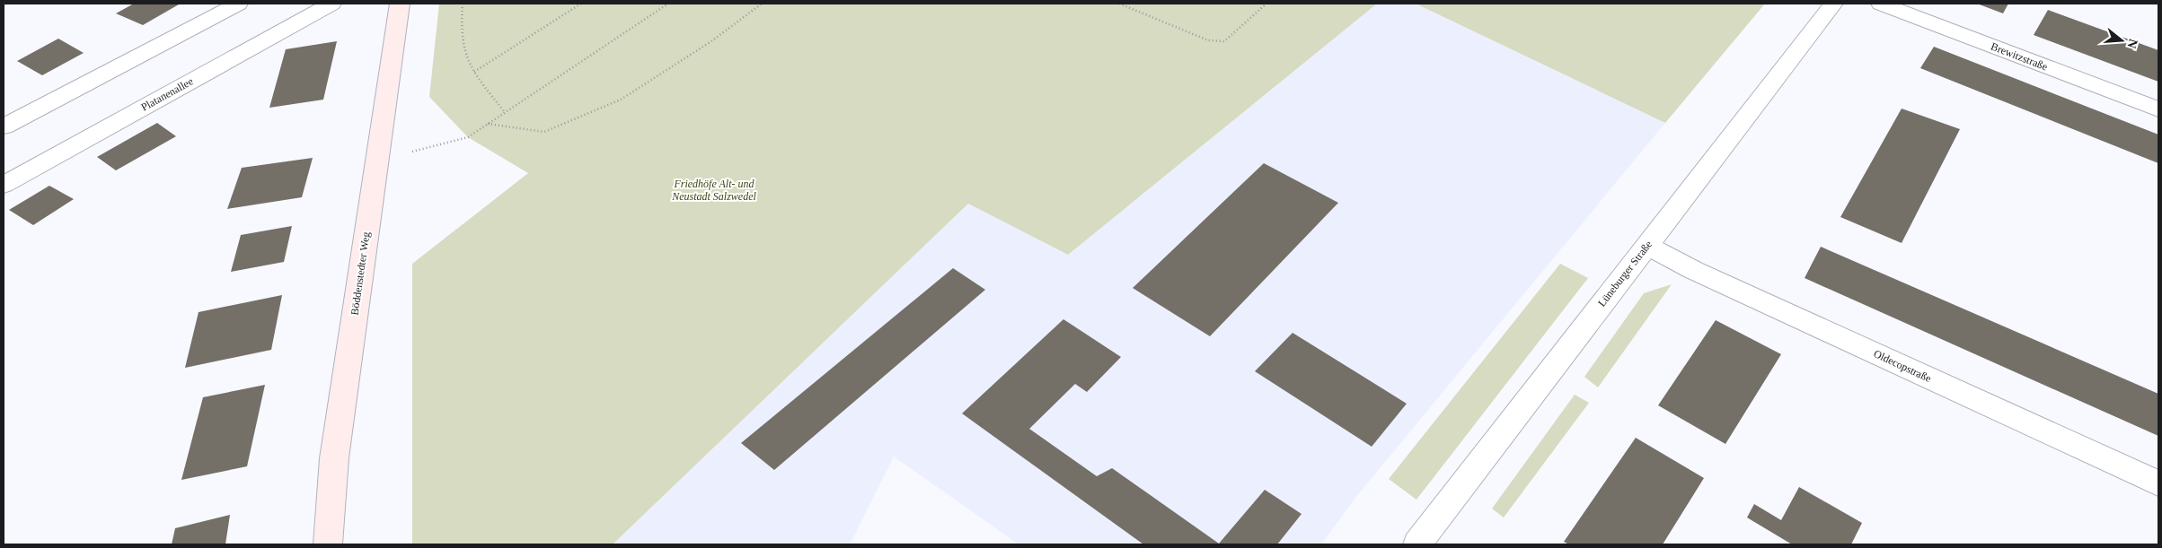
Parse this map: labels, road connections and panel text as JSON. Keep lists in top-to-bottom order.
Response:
{
  "streets": {
    "street": [
      "Brewitzstraße",
      "Platanenallee",
      "Böddenstedter Weg",
      "Lüneburger Straße",
      "Oldecopstraße"
    ]
  },
  "crossings": [
    ["Lüneburger Straße", "Oldecopstraße"]
  ],
  "parks": ["Friedhöfe Alt- und Neustadt Salzwedel"],
  "north": "right"
}
